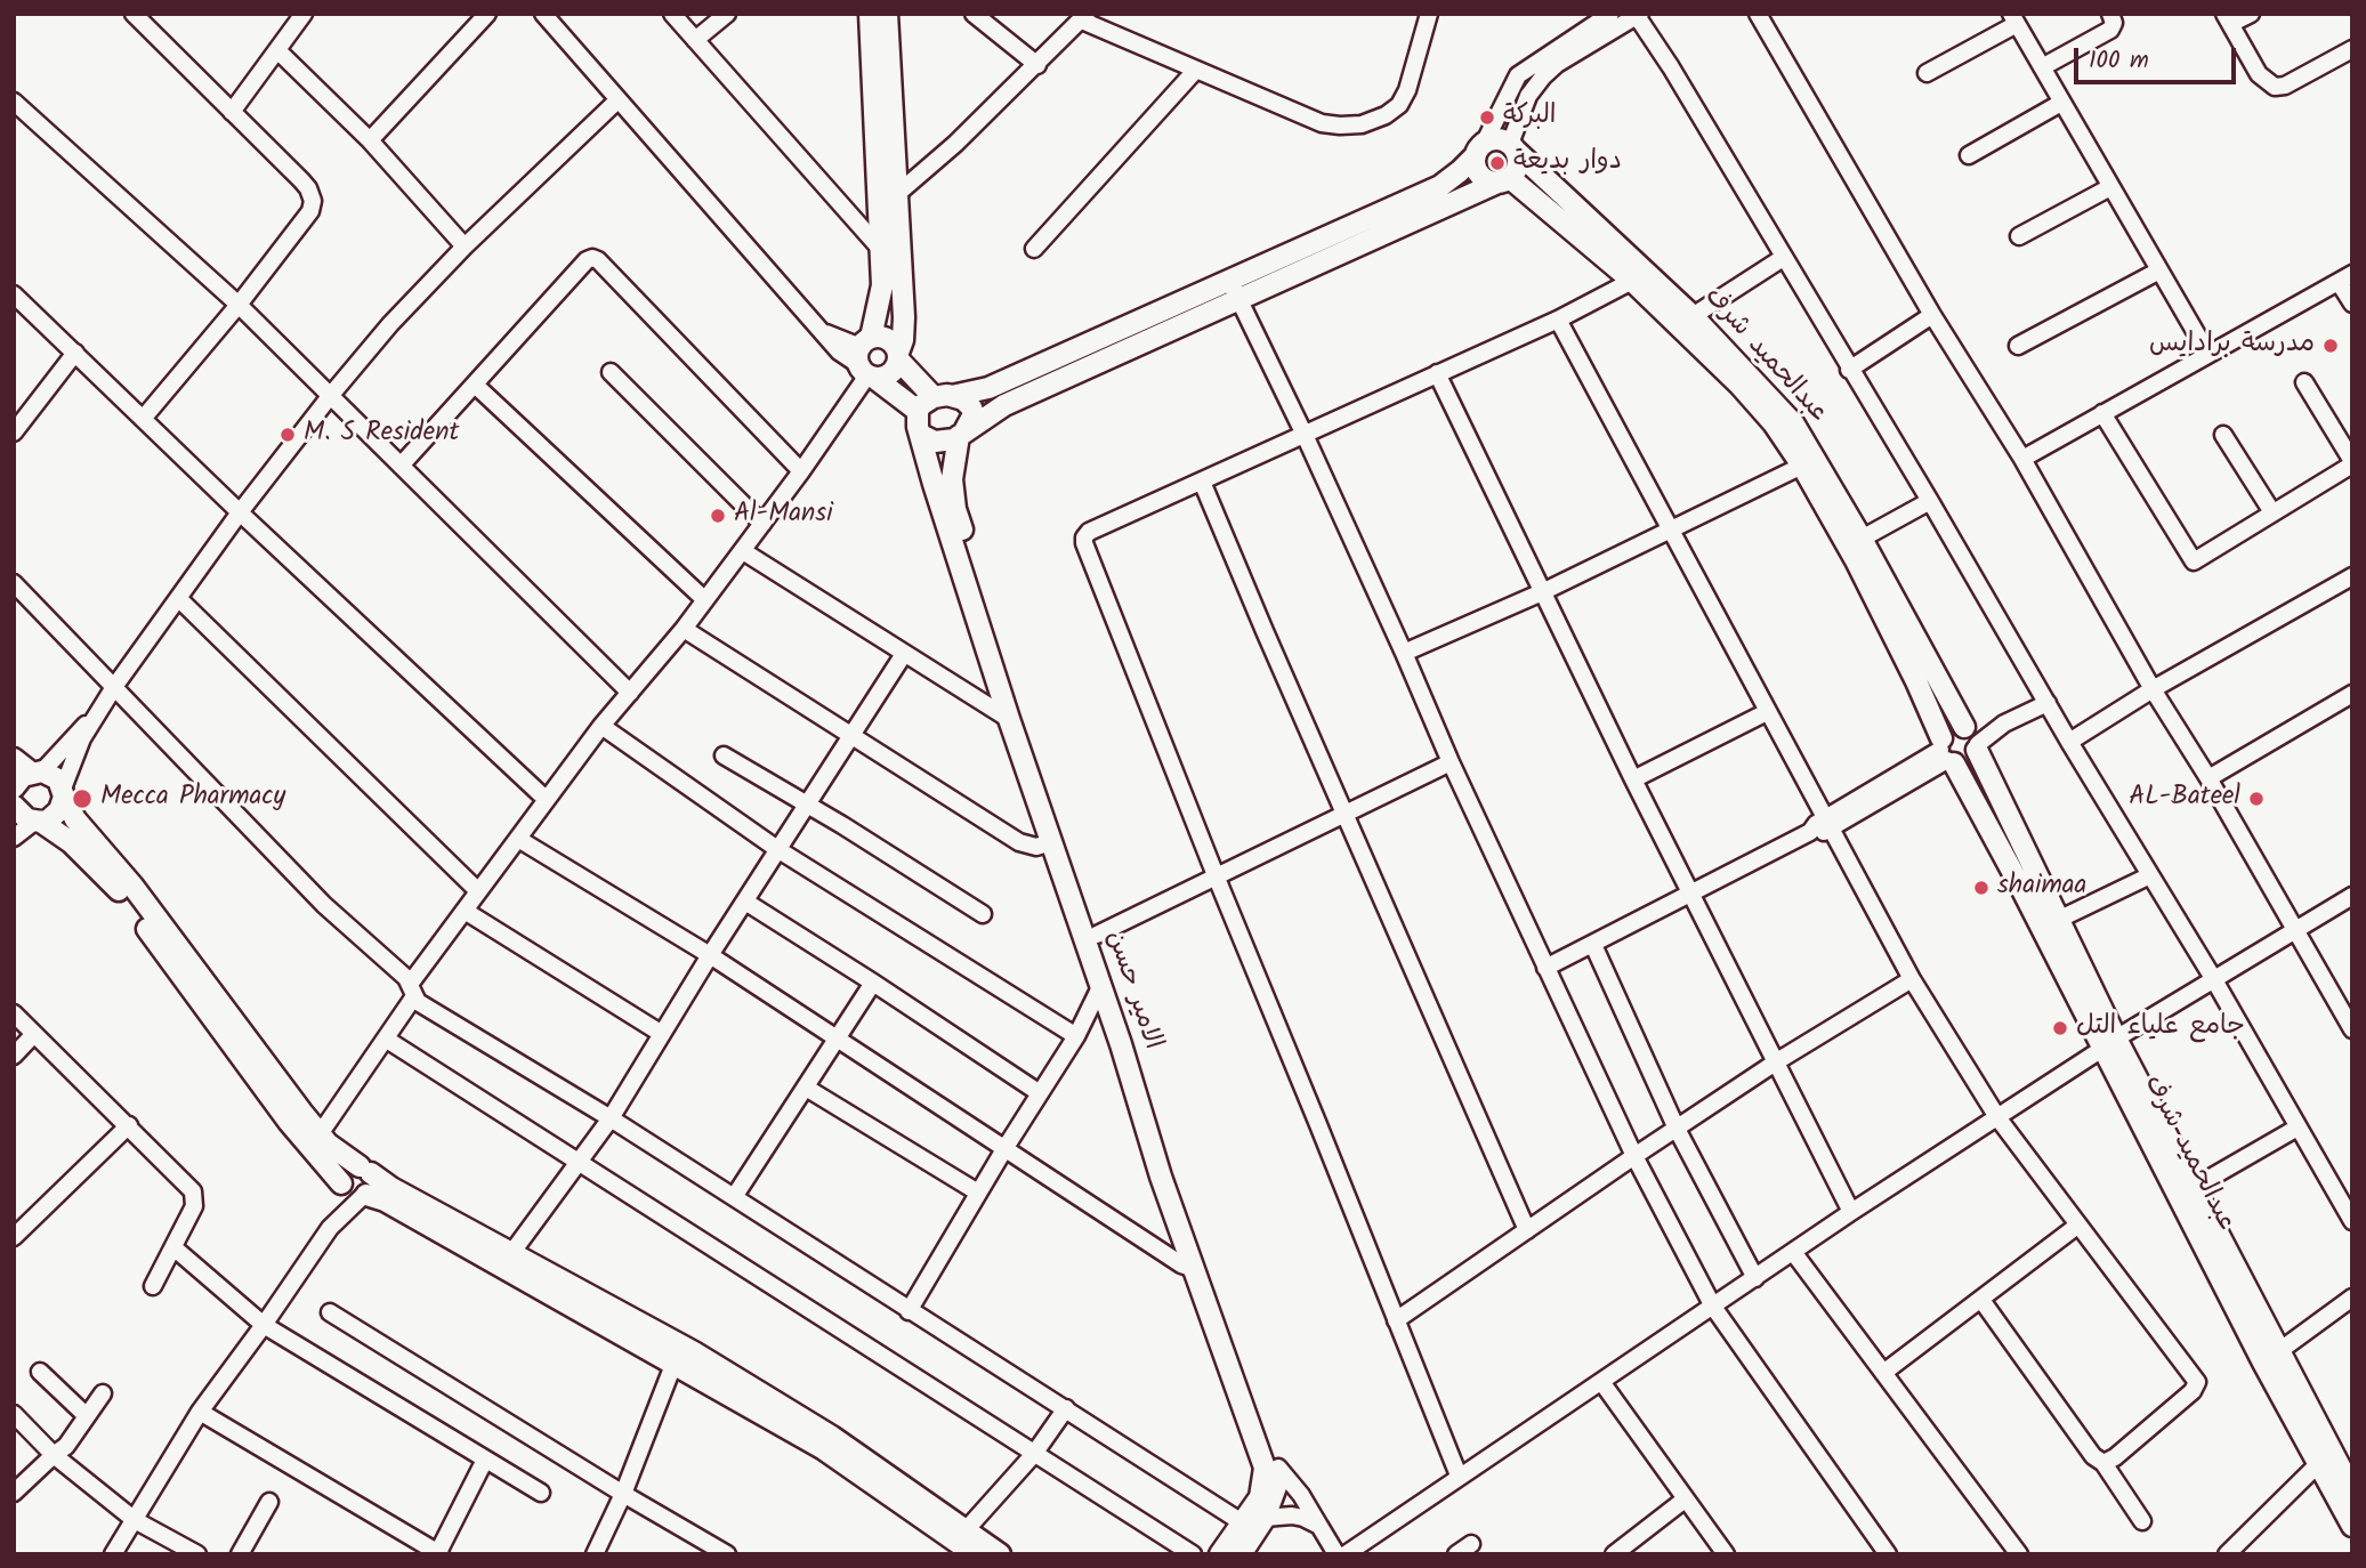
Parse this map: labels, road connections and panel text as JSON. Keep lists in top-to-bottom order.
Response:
{
  "streets": {
    "main road": ["عبدالحميد شرف", "الامير حسن"]
  },
  "places": [
    "البركة",
    "دوار بديعة",
    "مدرسة برادايس",
    "M. S Resident",
    "Al-Mansi",
    "Mecca Pharmacy",
    "AL-Bateel",
    "shaimaa",
    "جامع علياء التل"
  ],
  "scale_bar": "100 m"
}
